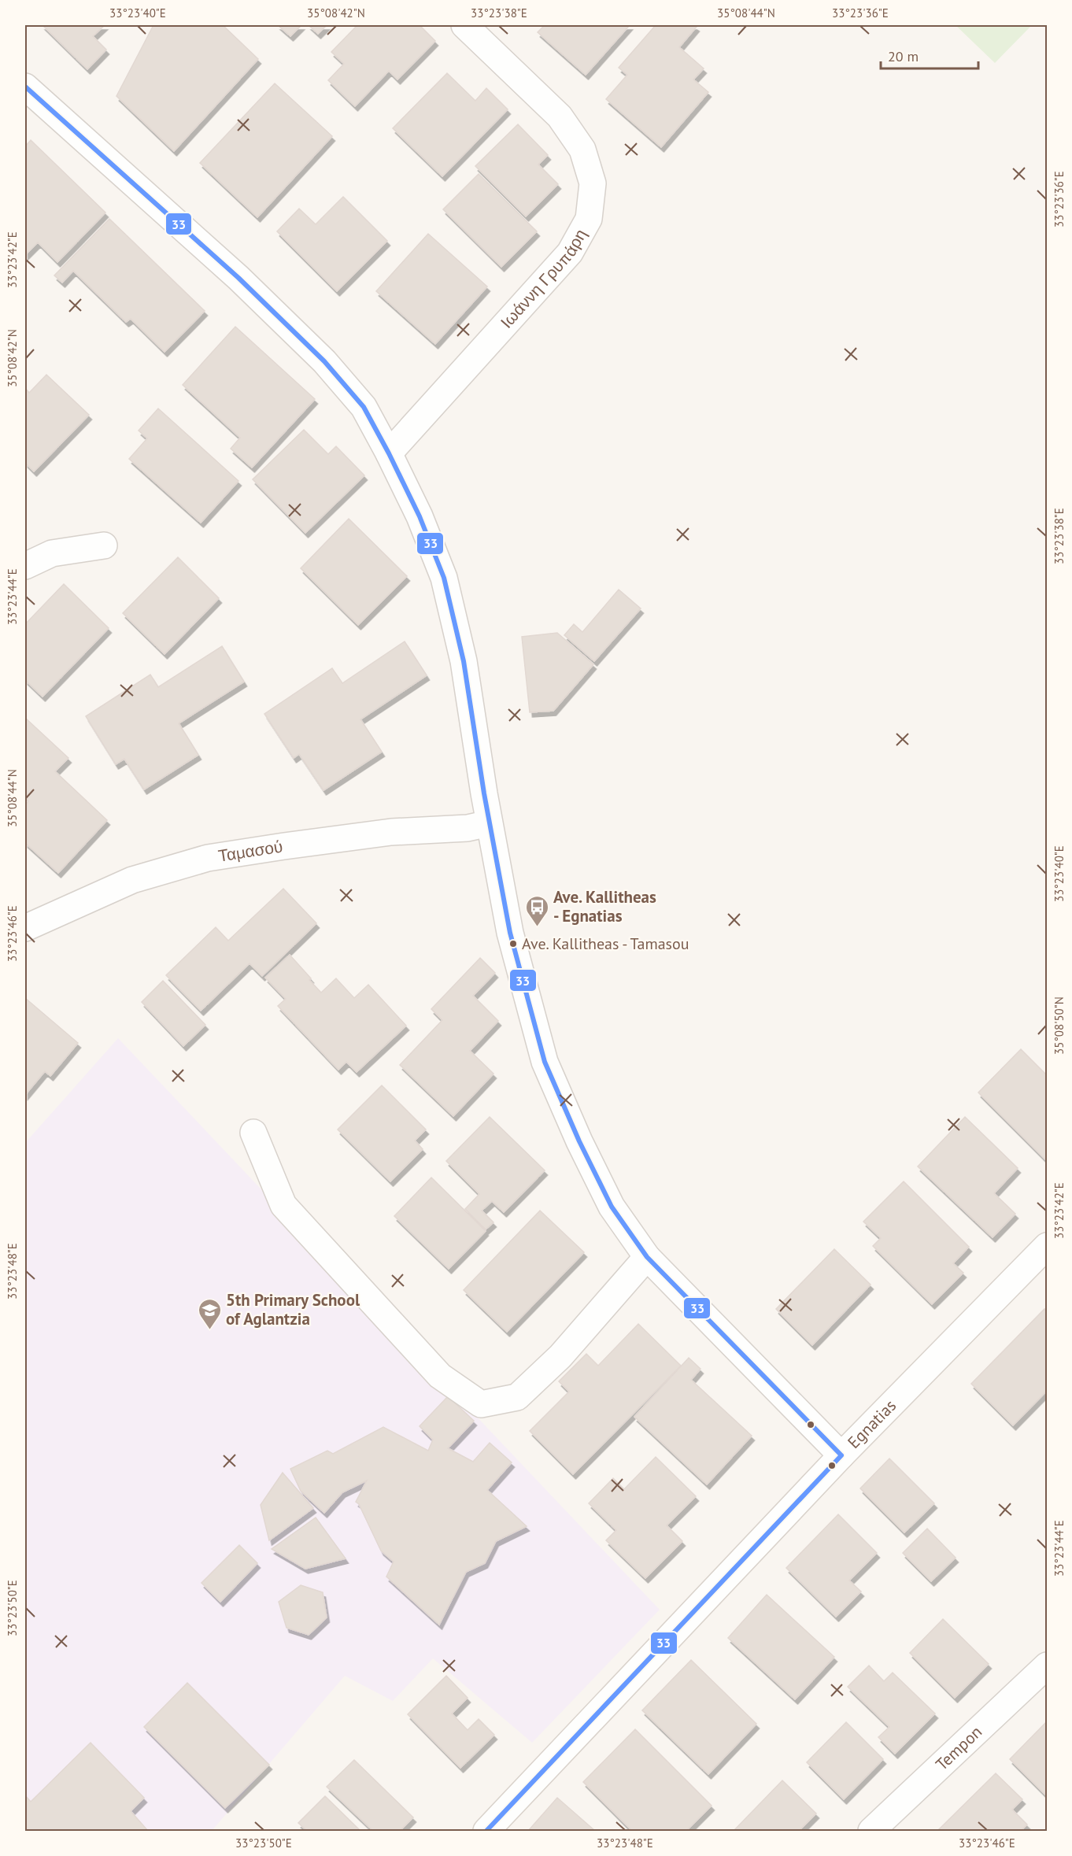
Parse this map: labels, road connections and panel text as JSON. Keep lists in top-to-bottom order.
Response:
{
  "streets": {
    "street": [
      "Ιωάννη Γρυπάρη",
      "Ταμασού",
      "Egnatias",
      "Tempon"
    ]
  },
  "places": {
    "bus stop": ["Ave. Kallitheas - Egnatias"],
    "other": ["Ave. Kallitheas - Tamasou"],
    "school or university": ["5th Primary School of Aglantzia"]
  },
  "lines": ["transit line 33"],
  "scale_bar": "20 m",
  "coordinates": [
    "33°23'40\"E",
    "35°08'42\"N",
    "33°23'38\"E",
    "35°08'44\"N",
    "33°23'36\"E",
    "33°23'42\"E",
    "33°23'44\"E",
    "33°23'46\"E",
    "35°08'50\"N",
    "33°23'48\"E",
    "33°23'50\"E"
  ]
}
